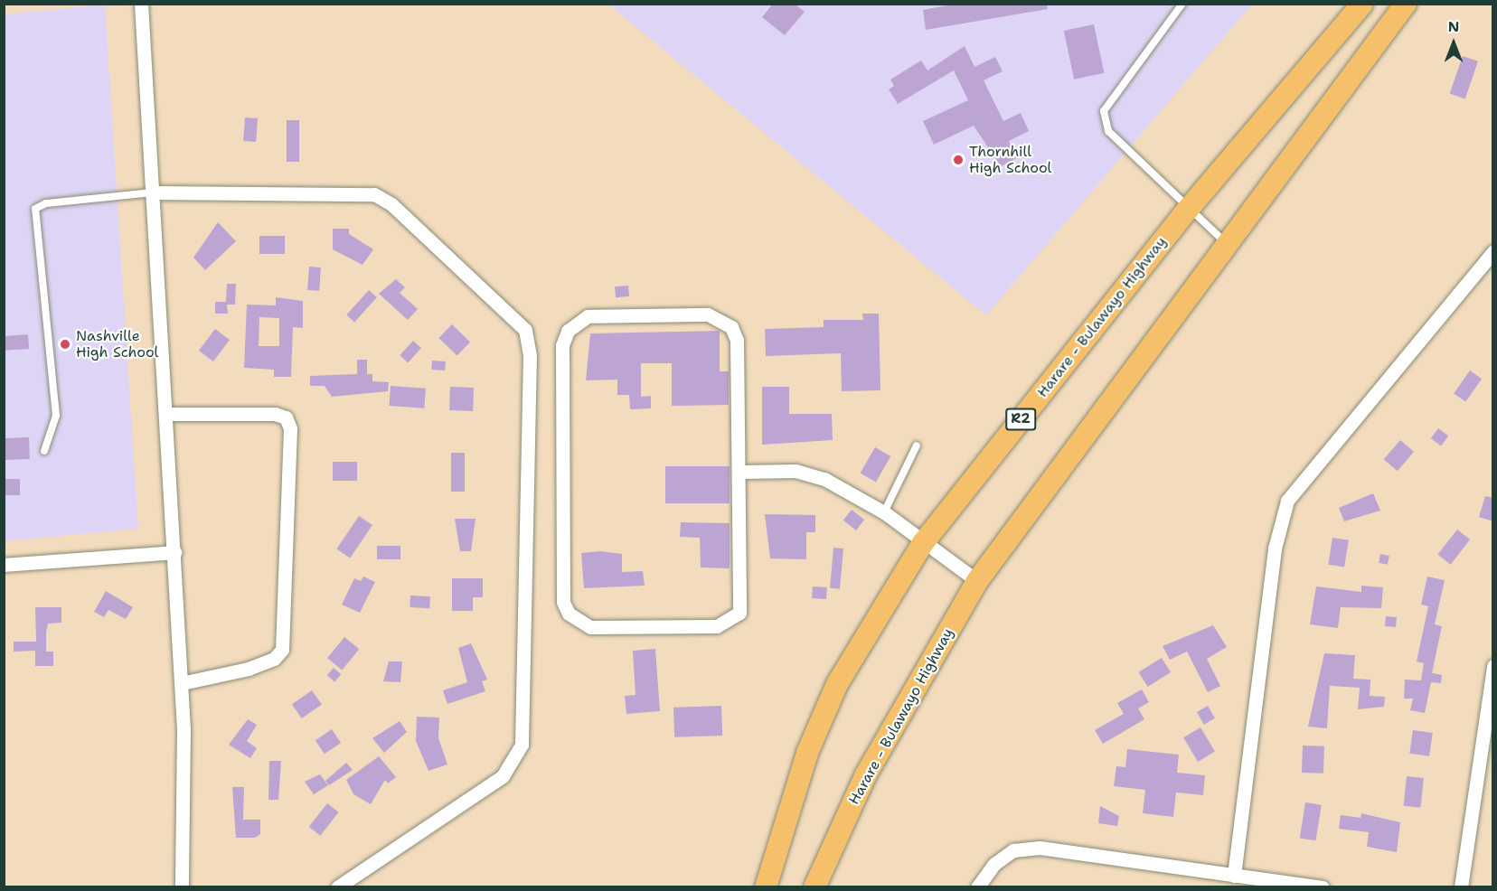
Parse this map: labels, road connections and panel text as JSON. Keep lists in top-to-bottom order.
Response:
{
  "streets": {
    "highway": ["Harare - Bulawayo Highway", "R2"]
  },
  "places": ["Thornhill High School", "Nashville High School"],
  "north": "top"
}
